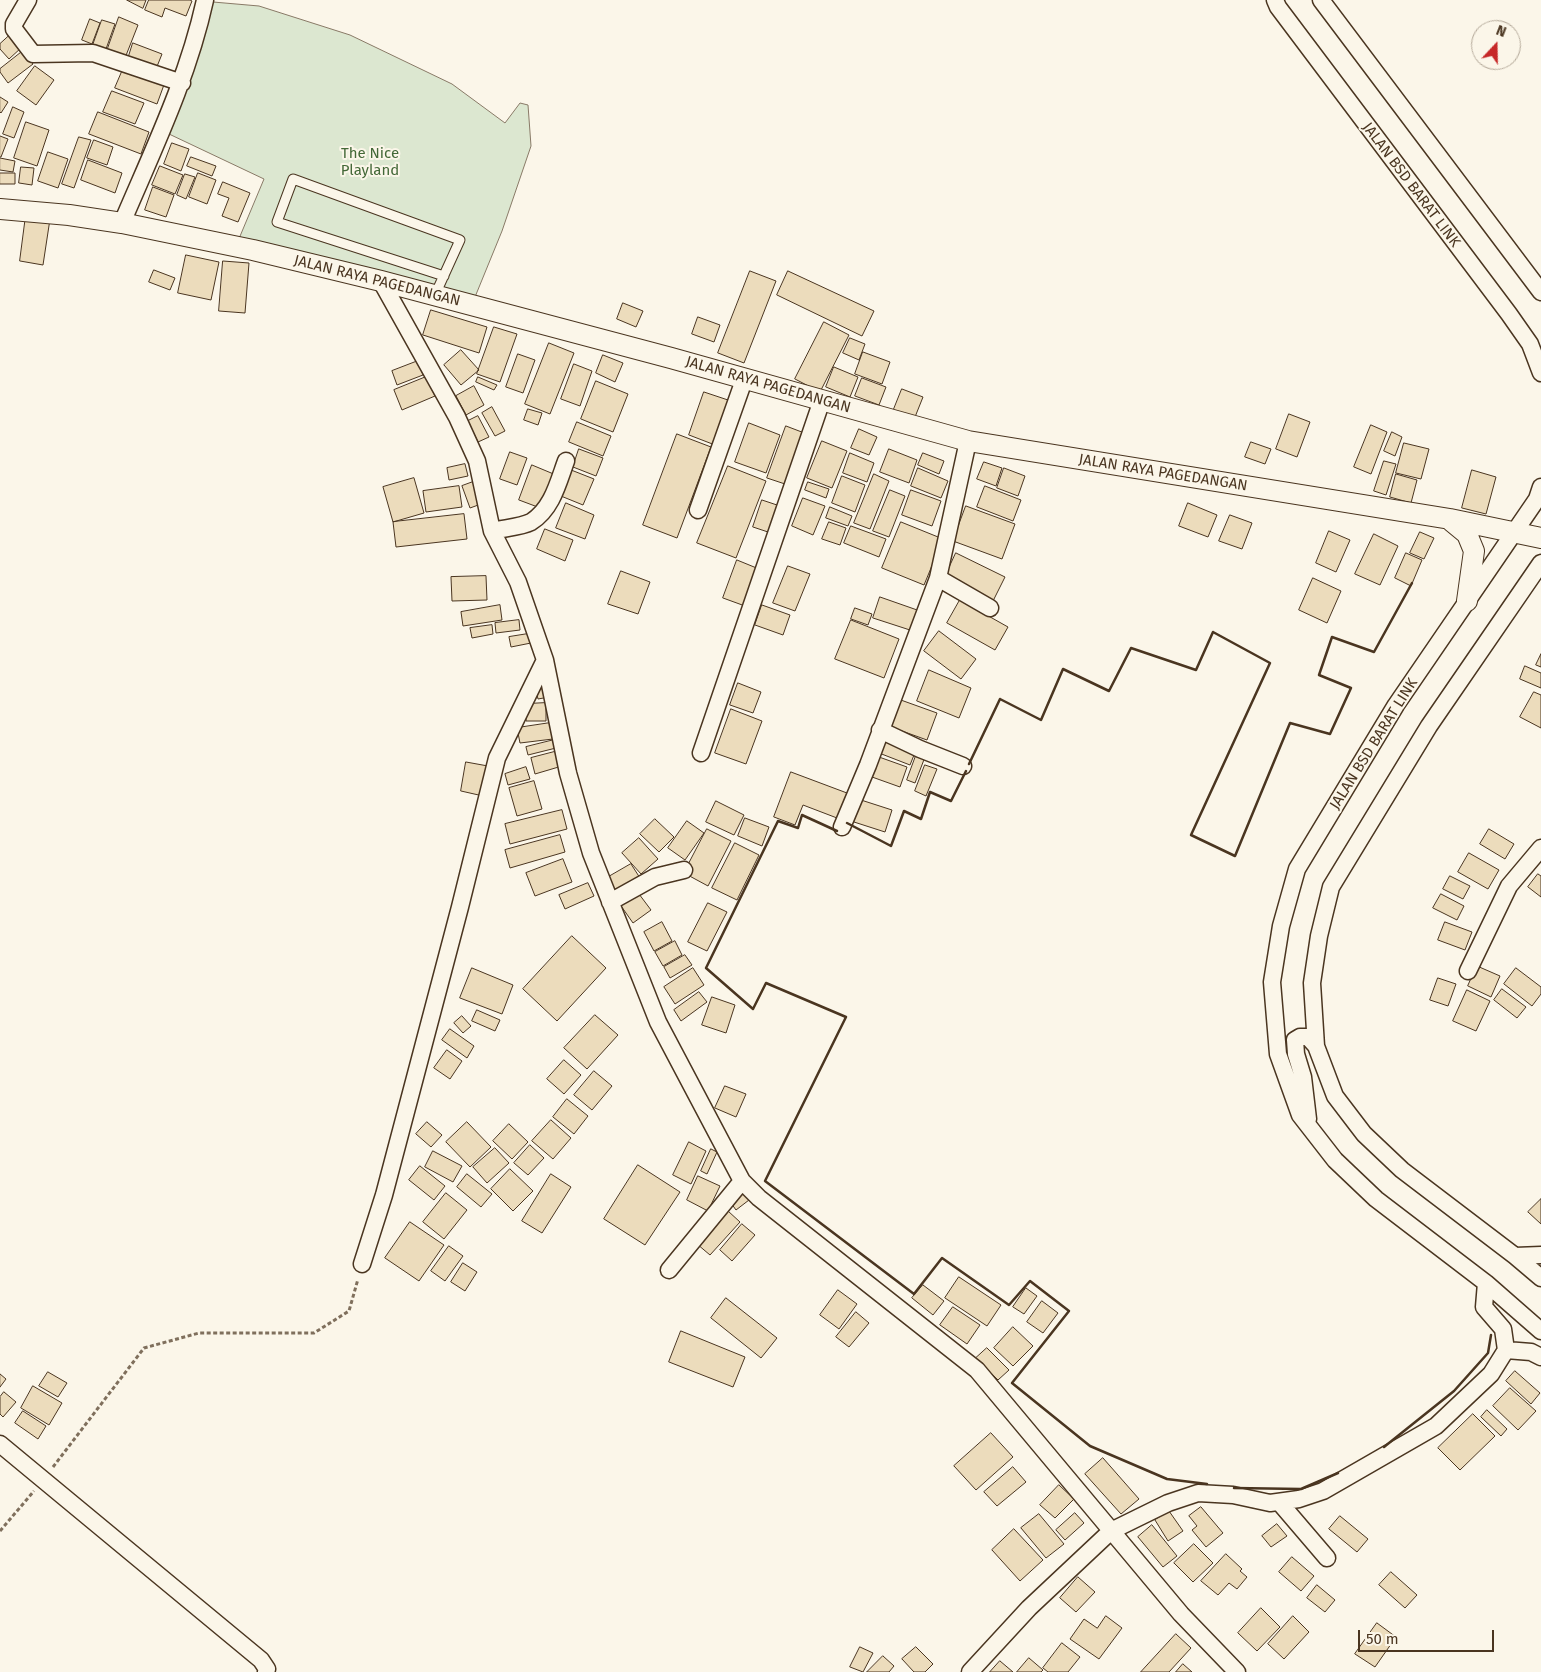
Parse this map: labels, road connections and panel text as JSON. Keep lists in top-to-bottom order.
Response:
{
  "streets": {
    "street": ["JALAN BSD BARAT LINK", "JALAN RAYA PAGEDANGAN"]
  },
  "crossings": [
    ["JALAN BSD BARAT LINK", "JALAN RAYA PAGEDANGAN"]
  ],
  "parks": ["The Nice Playland"],
  "scale_bar": "50 m",
  "north": "top"
}
